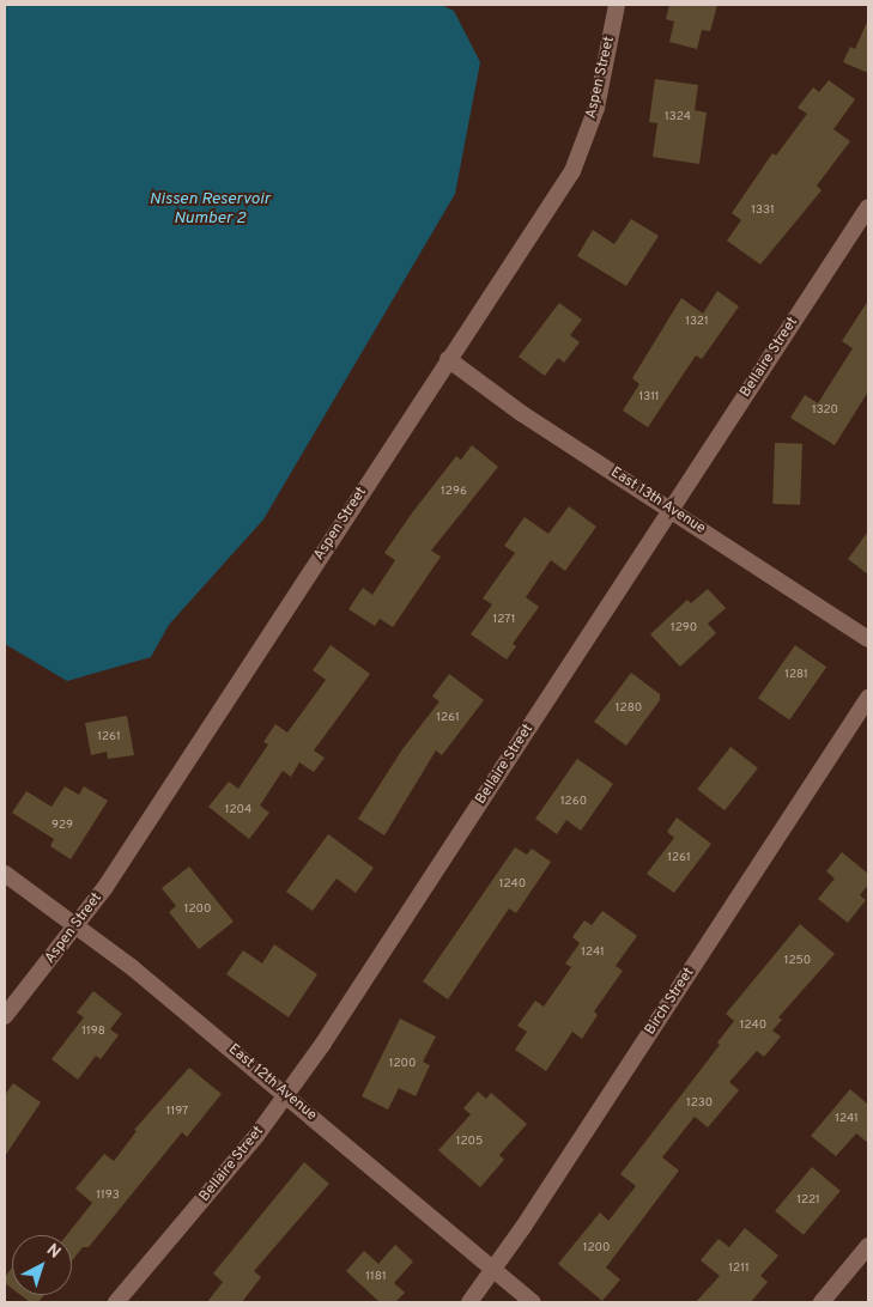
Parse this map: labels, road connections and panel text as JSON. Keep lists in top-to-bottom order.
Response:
{
  "streets": {
    "street": [
      "Aspen Street",
      "Bellaire Street",
      "East 13th Avenue",
      "Birch Street",
      "East 12th Avenue"
    ]
  },
  "crossings": [
    ["Aspen Street", "East 13th Avenue"],
    ["Aspen Street", "East 12th Avenue"],
    ["Bellaire Street", "East 13th Avenue"],
    ["Bellaire Street", "East 12th Avenue"],
    ["Birch Street", "East 12th Avenue"]
  ],
  "water": ["Nissen Reservoir Number 2"],
  "house_numbers": [
    "1324",
    "1331",
    "1321",
    "1311",
    "1320",
    "1296",
    "1271",
    "1290",
    "1281",
    "1280",
    "1261",
    "1261",
    "1260",
    "1204",
    "929",
    "1261",
    "1240",
    "1200",
    "1241",
    "1250",
    "1240",
    "1198",
    "1200",
    "1230",
    "1197",
    "1241",
    "1205",
    "1193",
    "1221",
    "1200",
    "1211",
    "1181"
  ],
  "north": "top right"
}
